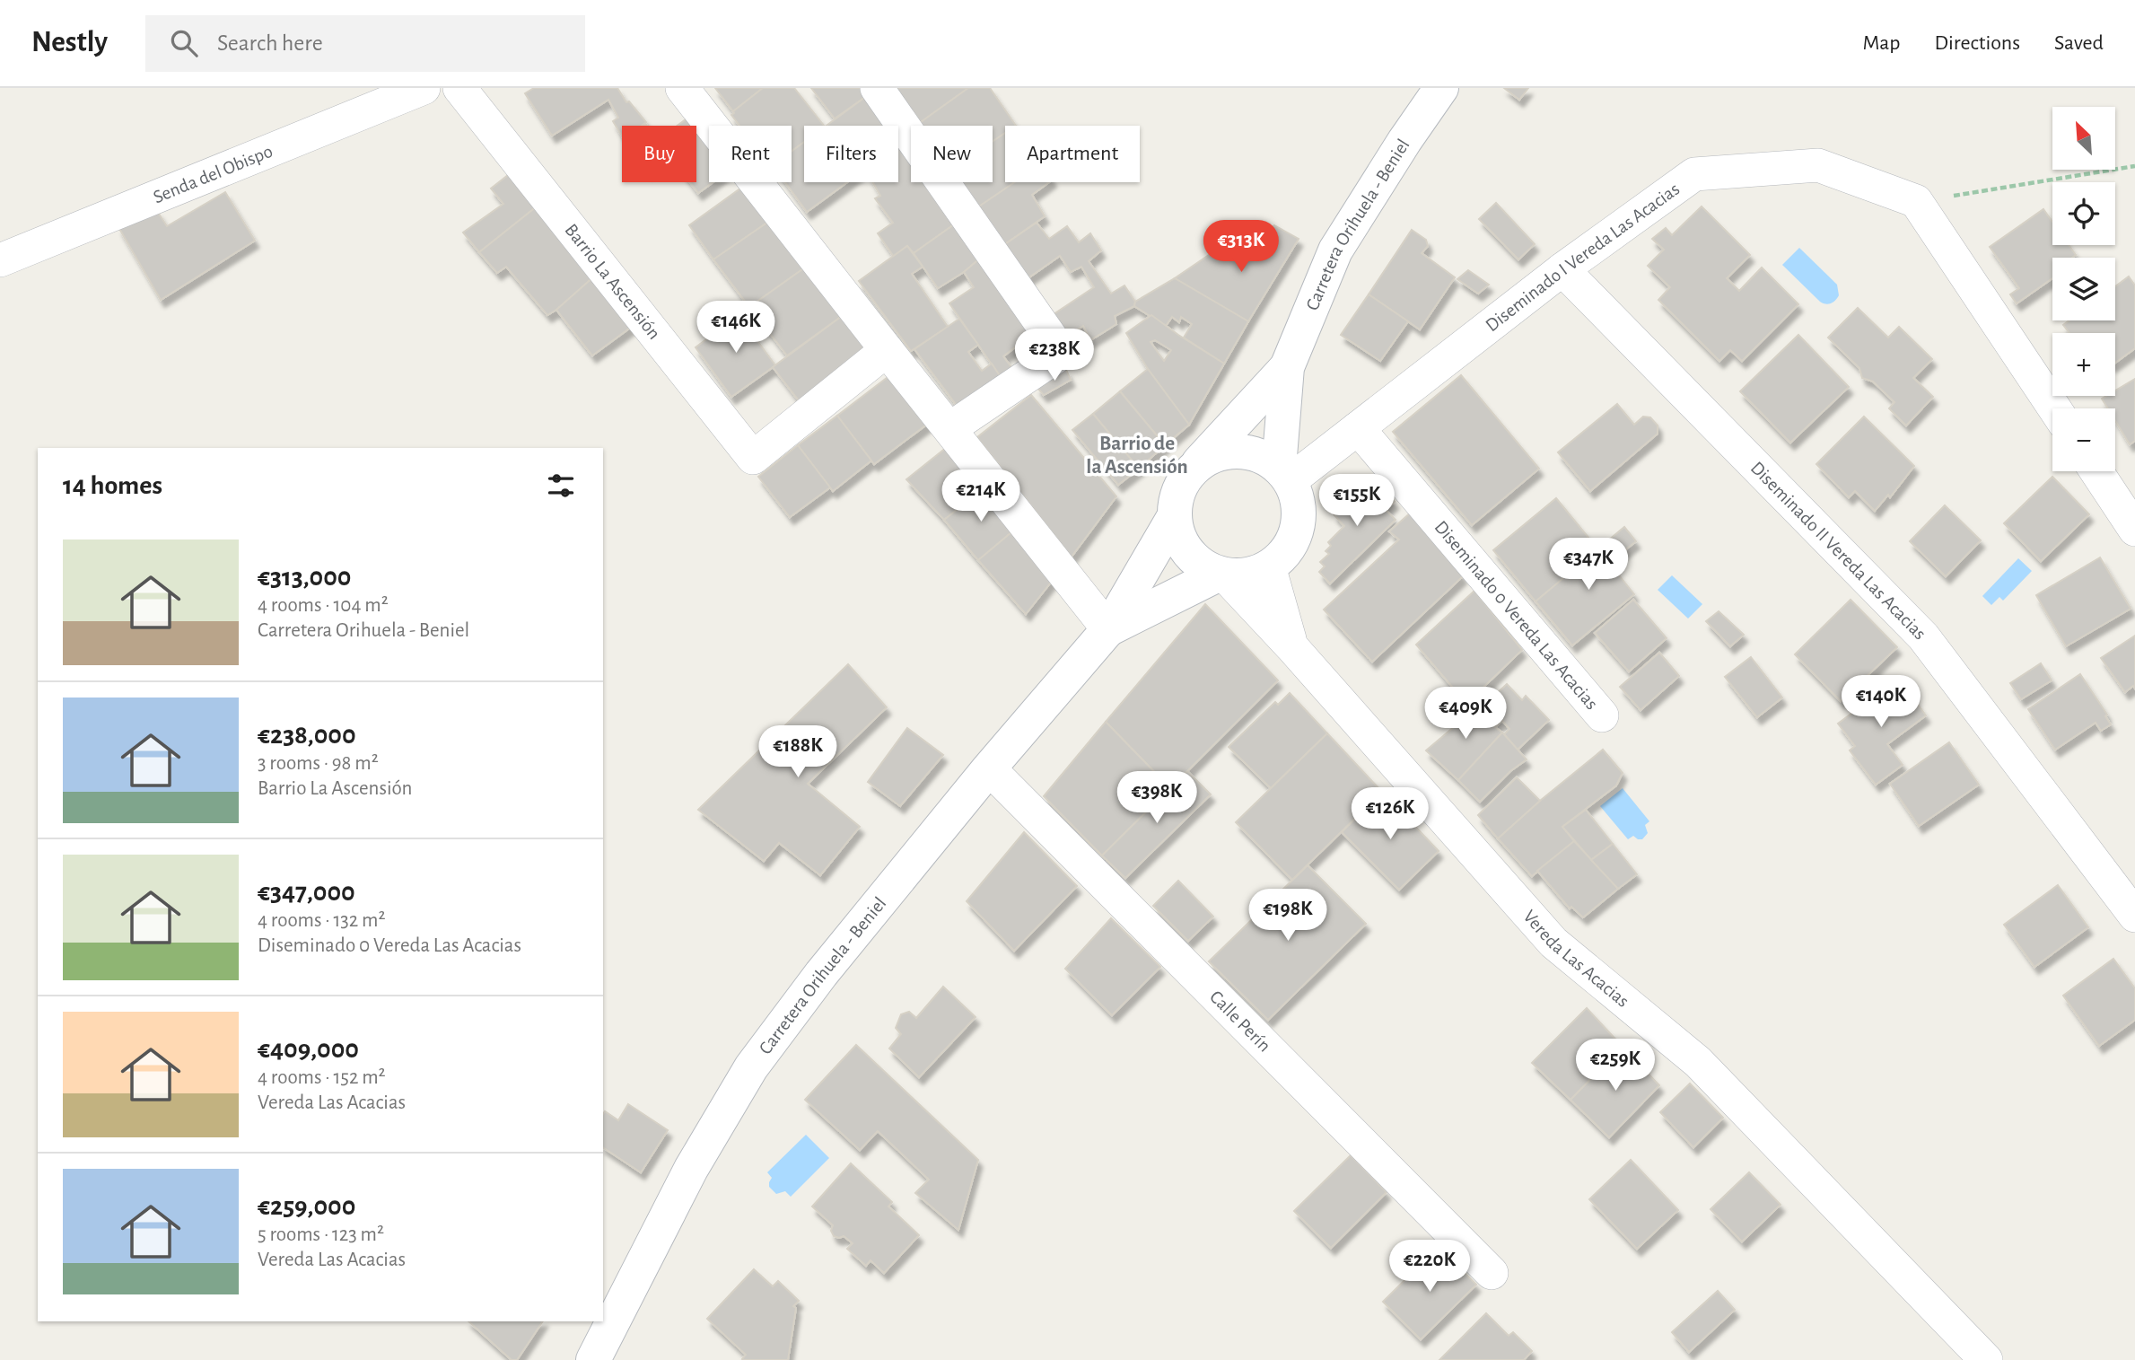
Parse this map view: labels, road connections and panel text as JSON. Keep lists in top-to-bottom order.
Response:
{
  "streets": {
    "main road": ["Carretera Orihuela - Beniel"],
    "street": [
      "Senda del Obispo",
      "Diseminado I Vereda Las Acacias",
      "Barrio La Ascensión",
      "Diseminado II Vereda Las Acacias",
      "Diseminado 0 Vereda Las Acacias",
      "Vereda Las Acacias",
      "Calle Perín"
    ]
  },
  "crossings": [
    ["Carretera Orihuela - Beniel", "Diseminado I Vereda Las Acacias"],
    ["Carretera Orihuela - Beniel", "Vereda Las Acacias"],
    ["Carretera Orihuela - Beniel", "Calle Perín"],
    ["Diseminado I Vereda Las Acacias", "Diseminado II Vereda Las Acacias"],
    ["Diseminado I Vereda Las Acacias", "Diseminado 0 Vereda Las Acacias"],
    ["Diseminado I Vereda Las Acacias", "Vereda Las Acacias"]
  ],
  "districts": ["Barrio de la Ascensión"],
  "north": "top left",
  "page": {
    "header": "Nestly",
    "search": "Search here",
    "nav": ["Map", "Directions", "Saved"],
    "map_buttons": ["+", "−"],
    "chip": [
      "Buy",
      "Rent",
      "Filters",
      "New",
      "Apartment"
    ],
    "price": [
      "€313K",
      "€146K",
      "€238K",
      "€214K",
      "€155K",
      "€347K",
      "€140K",
      "€409K",
      "€188K",
      "€398K",
      "€126K",
      "€198K",
      "€259K",
      "€220K"
    ],
    "heading": "14 homes",
    "list": [
      {
        "name": "€313,000",
        "note": "4 rooms · 104 m² · Carretera Orihuela - Beniel"
      },
      {
        "name": "€238,000",
        "note": "3 rooms · 98 m² · Barrio La Ascensión"
      },
      {
        "name": "€347,000",
        "note": "4 rooms · 132 m² · Diseminado 0 Vereda Las Acacias"
      },
      {
        "name": "€409,000",
        "note": "4 rooms · 152 m² · Vereda Las Acacias"
      },
      {
        "name": "€259,000",
        "note": "5 rooms · 123 m² · Vereda Las Acacias"
      }
    ]
  }
}
